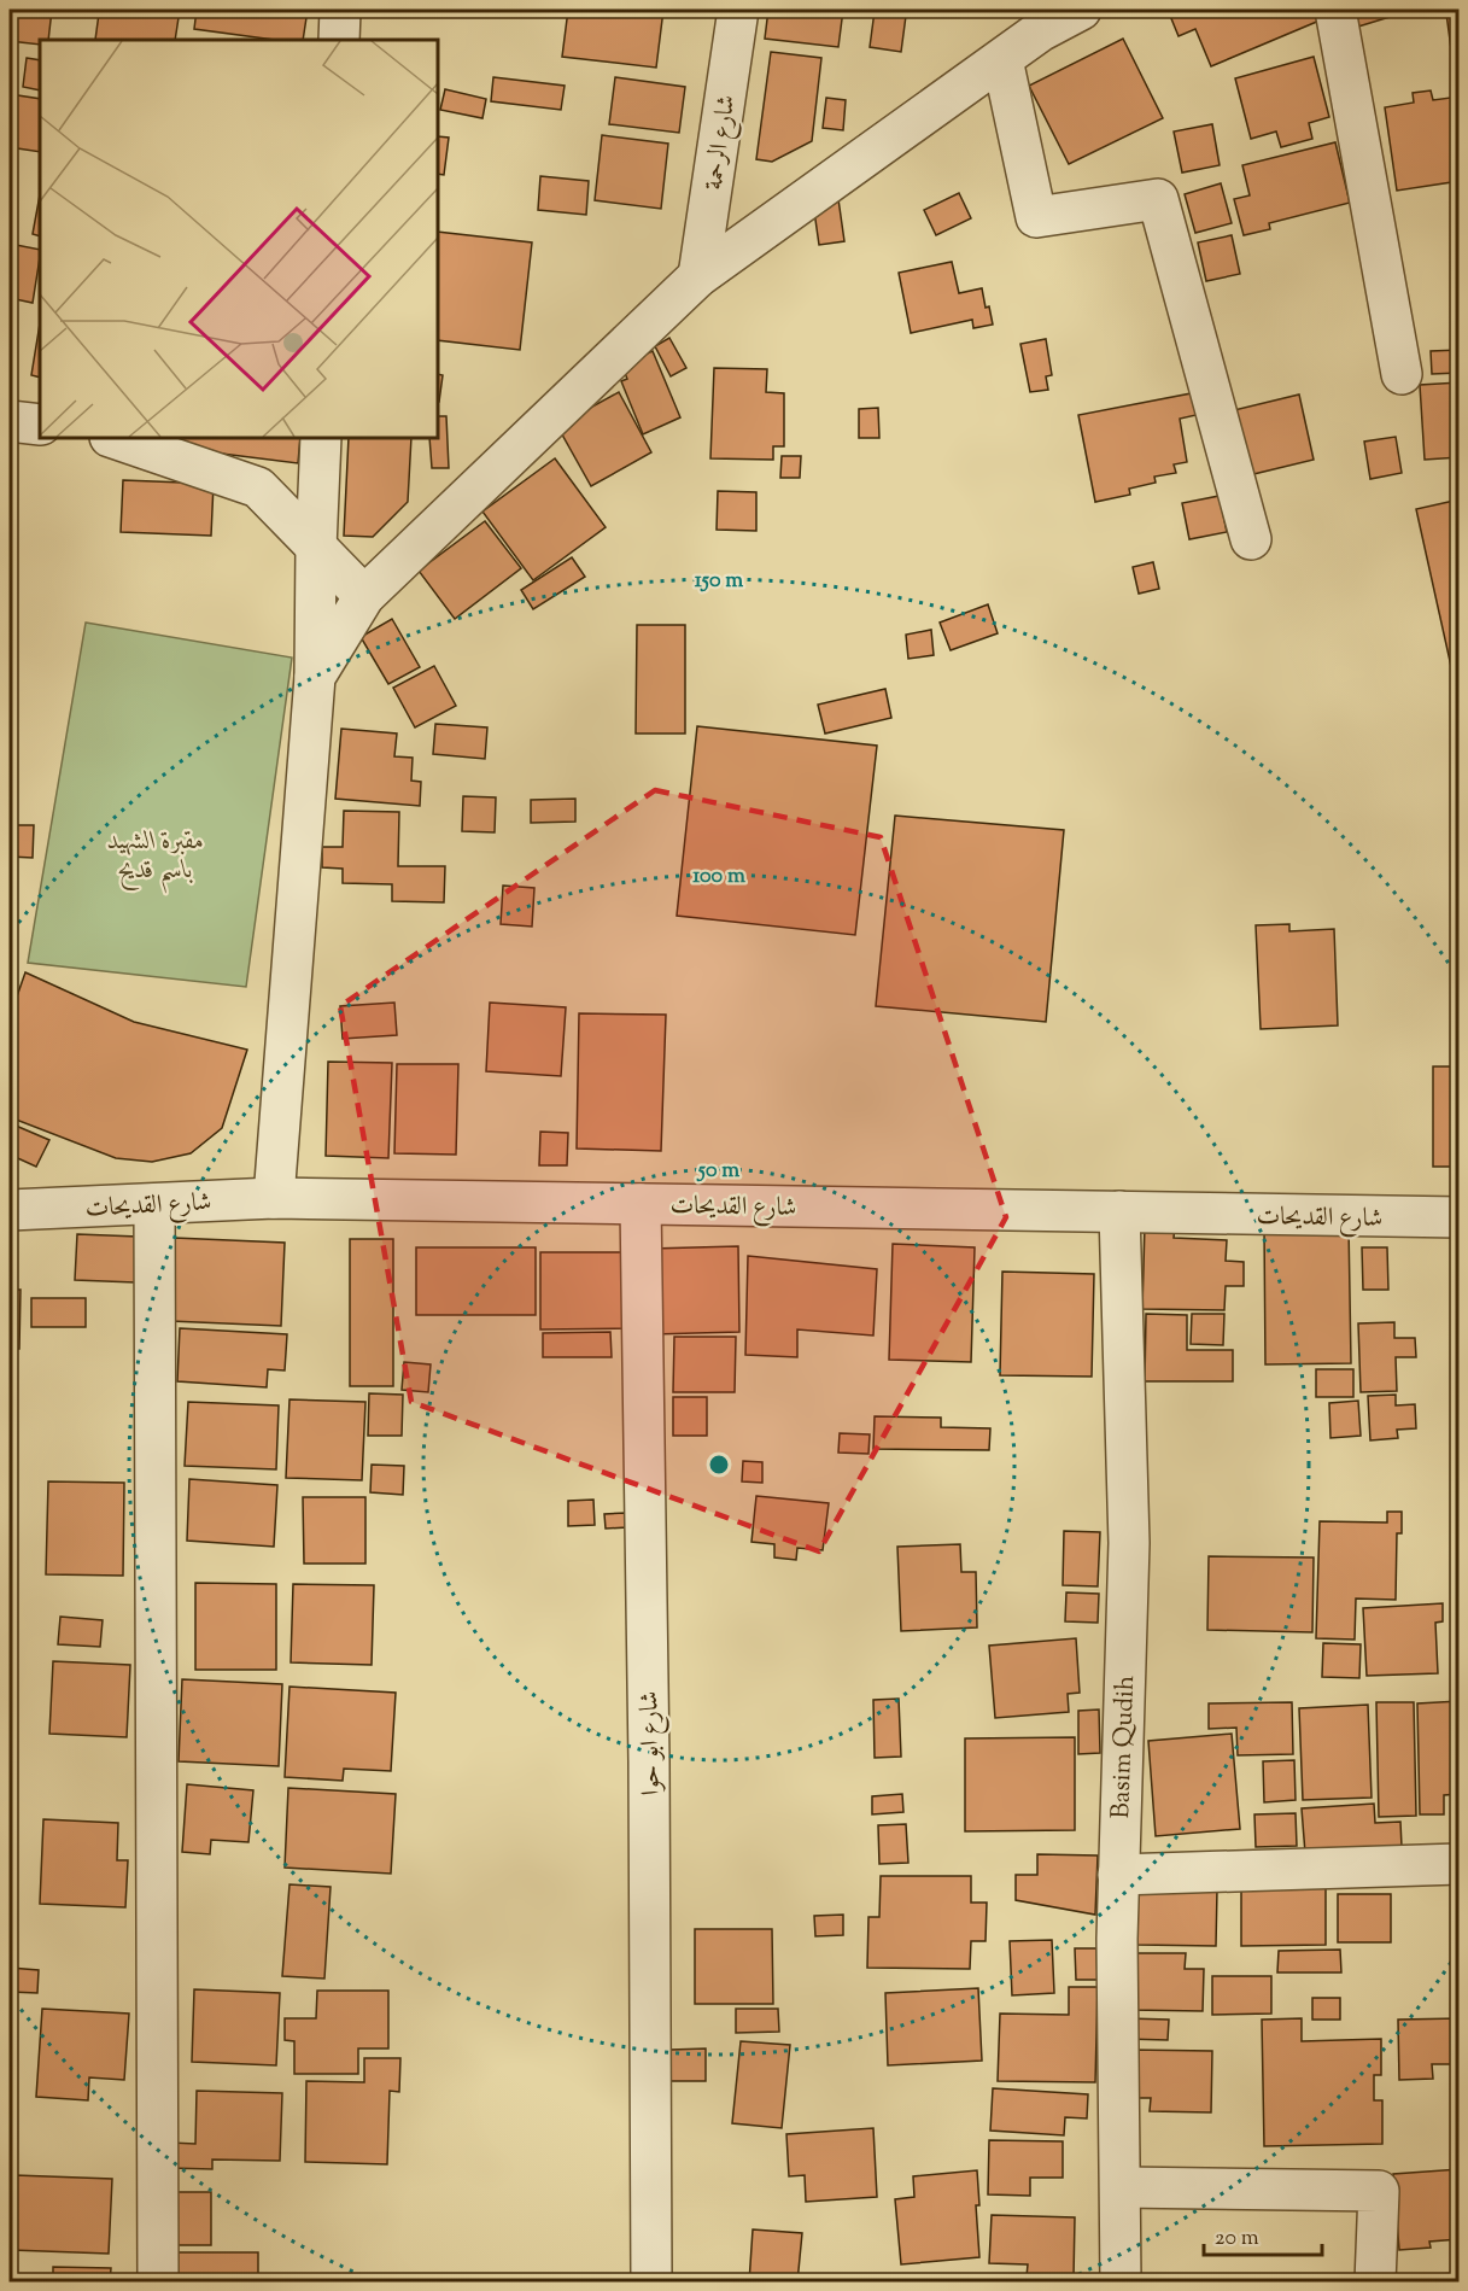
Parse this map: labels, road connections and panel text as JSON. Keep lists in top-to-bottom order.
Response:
{
  "streets": {
    "street": [
      "شارع الرحمة",
      "شارع القديحات",
      "شارع ابو حوا",
      "Basim Qudih"
    ]
  },
  "crossings": [
    ["شارع القديحات", "شارع ابو حوا"],
    ["شارع القديحات", "Basim Qudih"]
  ],
  "parks": ["مقبرة الشهيد باسم قديح"],
  "scale_bar": "20 m",
  "rings": ["150 m", "100 m", "50 m"]
}
